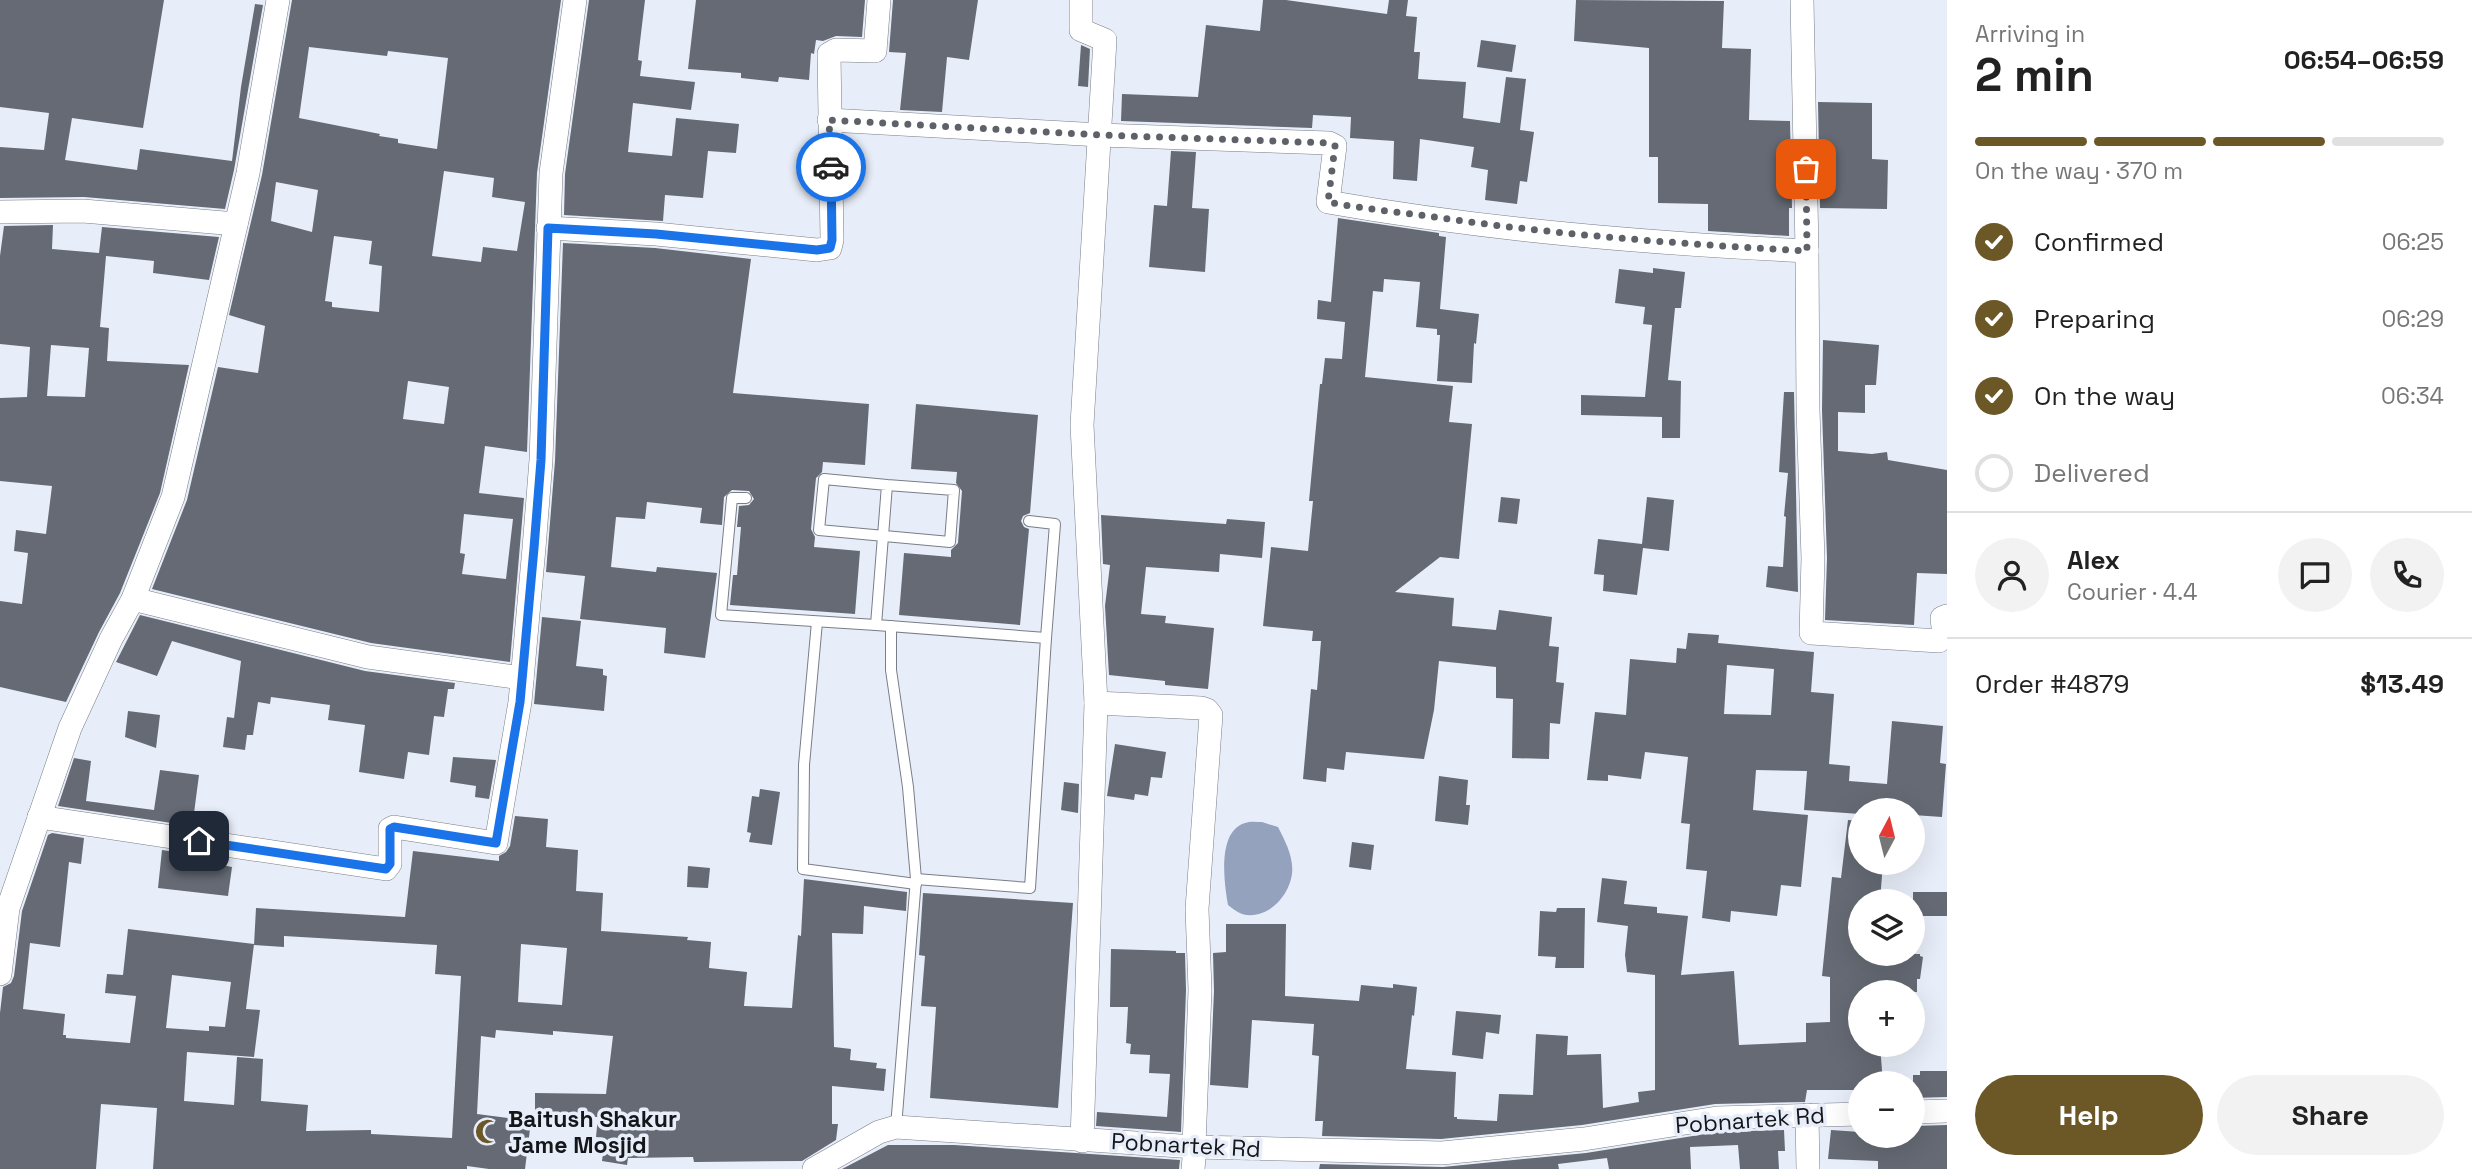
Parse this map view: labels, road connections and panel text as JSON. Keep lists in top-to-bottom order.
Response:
{
  "streets": {
    "street": ["Pobnartek Rd"]
  },
  "places": {
    "mosque": ["Baitush Shakur Jame Mosjid"]
  },
  "north": "top",
  "page": {
    "heading": ["2 min", "Arriving in", "06:54–06:59"],
    "panel": [
      "Alex",
      "Courier · 4.4",
      "Order #4879",
      "$13.49"
    ],
    "bar": "On the way · 370 m",
    "list": [
      ["Confirmed", "06:25"],
      ["Preparing", "06:29"],
      ["On the way", "06:34"],
      "Delivered"
    ],
    "map_buttons": ["+", "−"],
    "buttons": ["Help", "Share"]
  }
}
